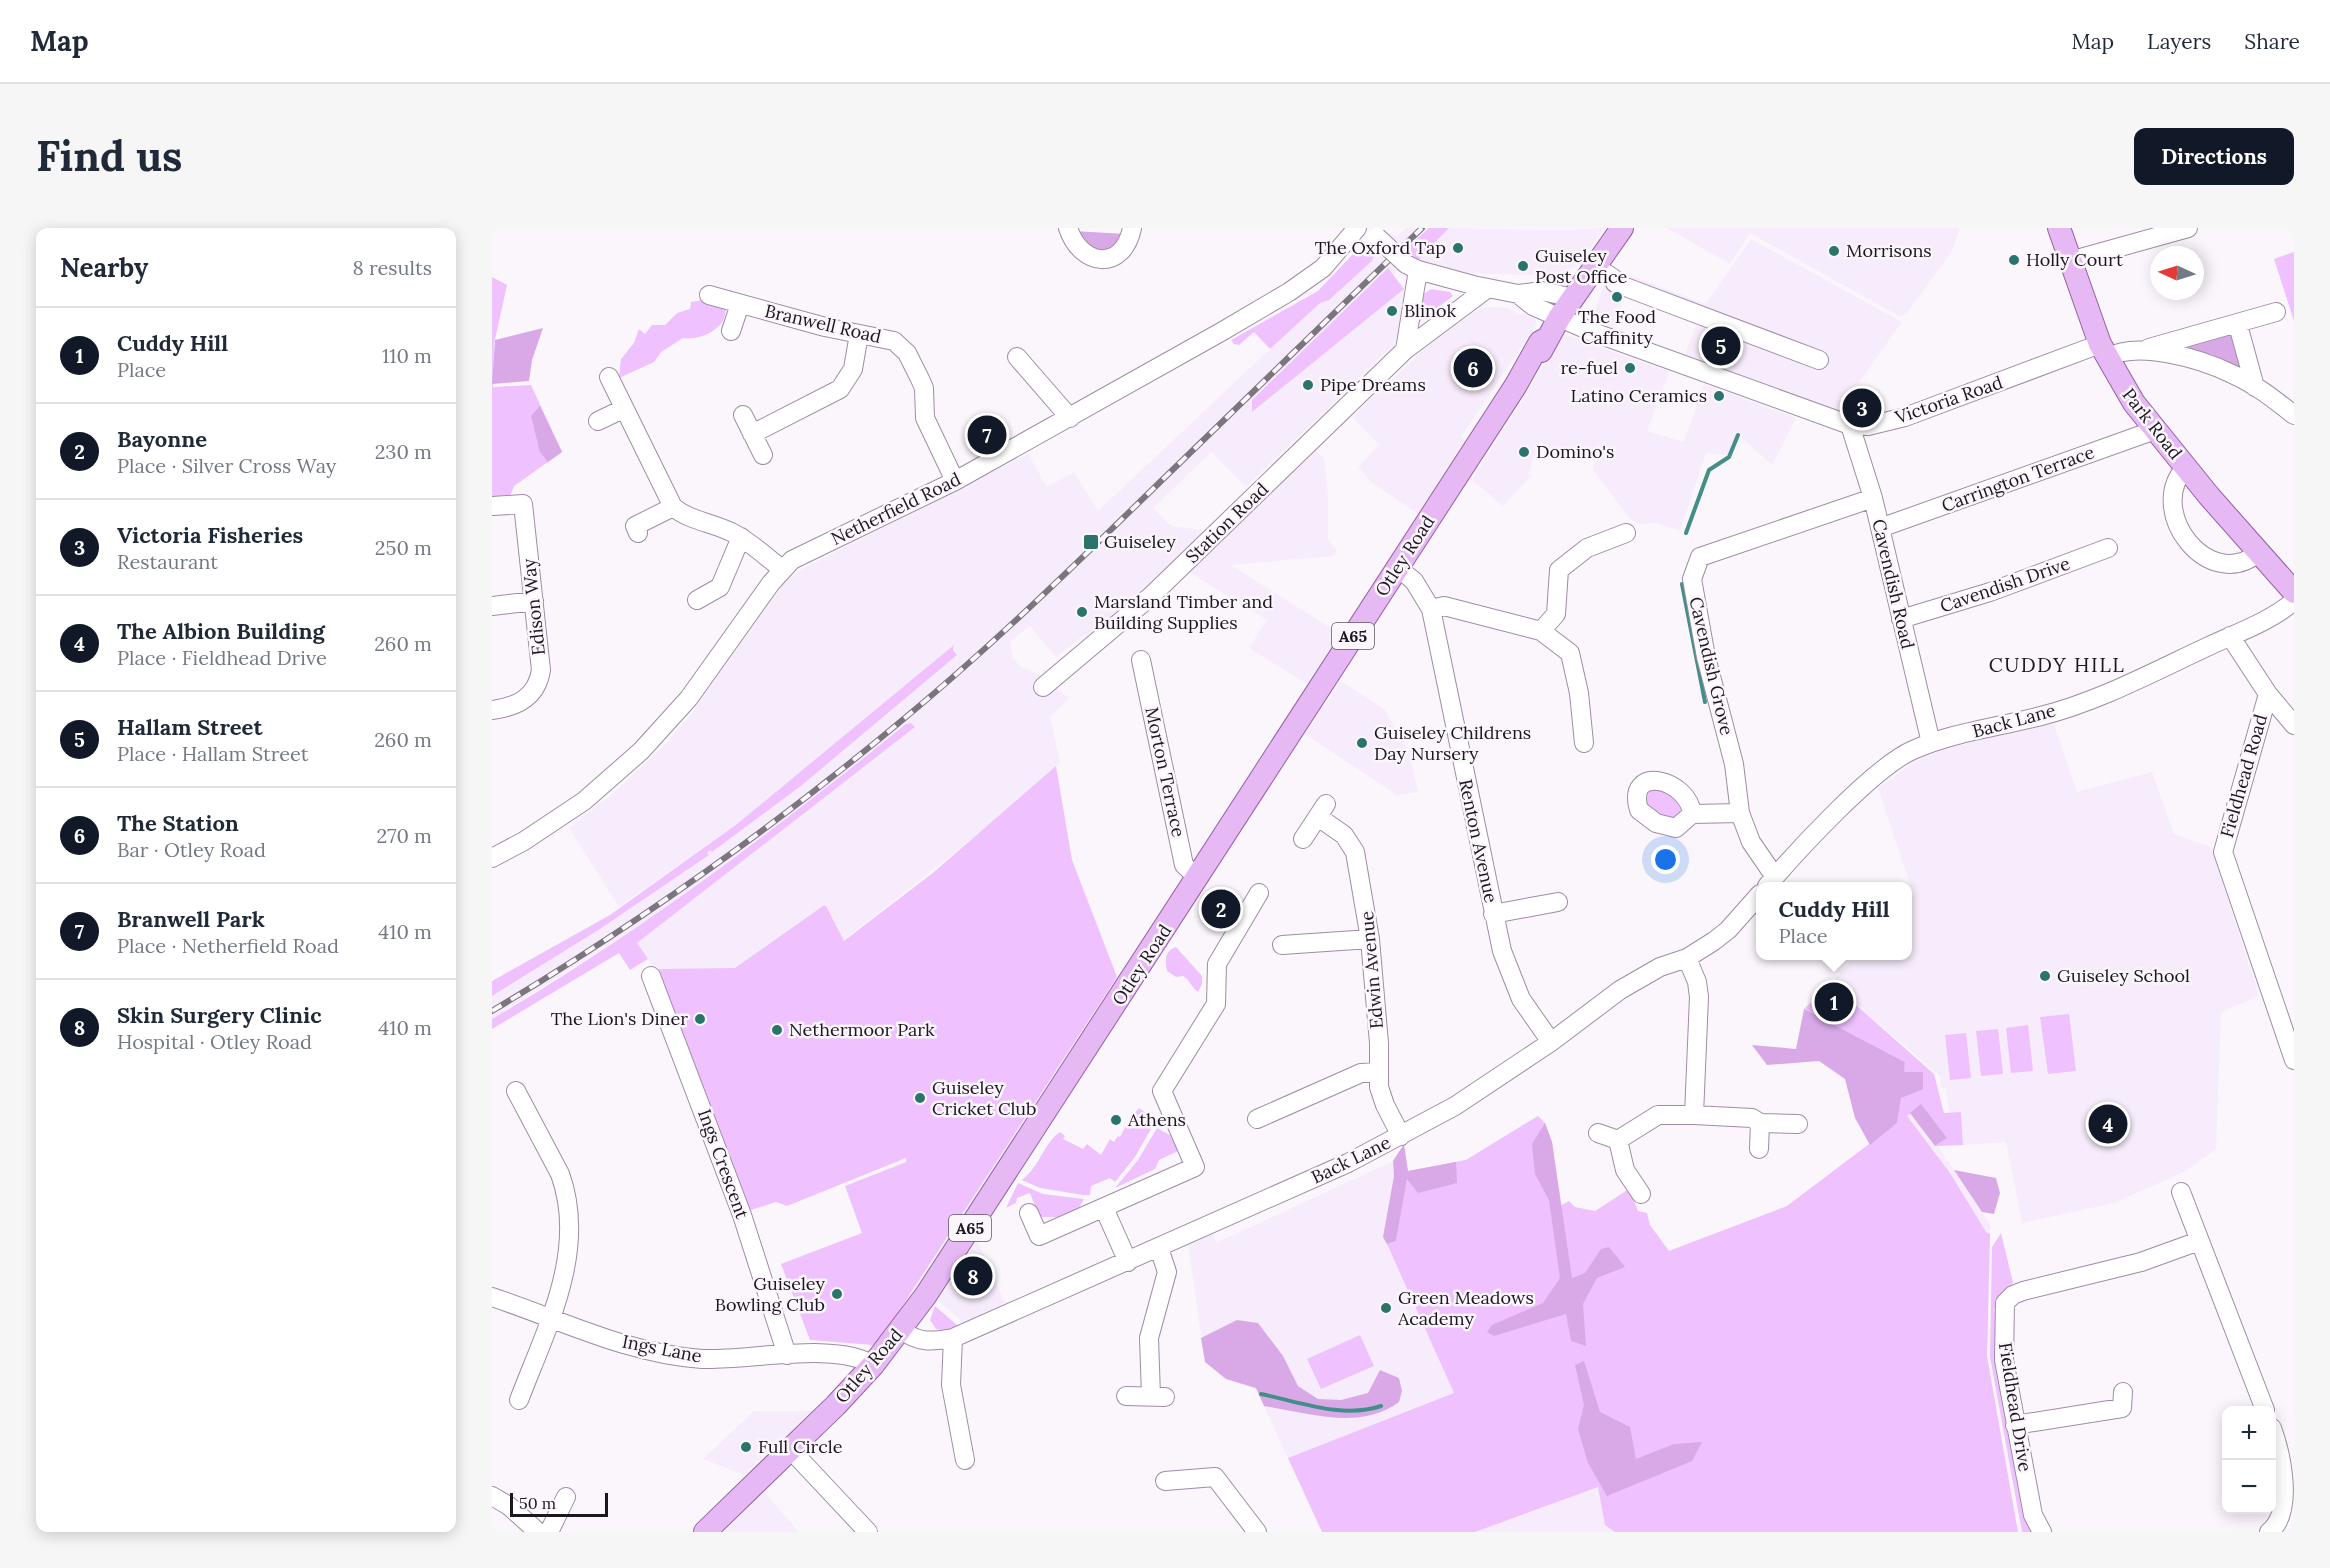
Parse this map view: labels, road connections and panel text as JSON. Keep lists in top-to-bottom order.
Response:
{
  "streets": {
    "main road": ["Park Road", "Otley Road", "A65"],
    "street": [
      "Branwell Road",
      "Victoria Road",
      "Carrington Terrace",
      "Netherfield Road",
      "Station Road",
      "Cavendish Road",
      "Cavendish Drive",
      "Edison Way",
      "Cavendish Grove",
      "Back Lane",
      "Morton Terrace",
      "Fieldhead Road",
      "Renton Avenue",
      "Edwin Avenue",
      "Ings Crescent",
      "Ings Lane",
      "Fieldhead Drive"
    ]
  },
  "crossings": [
    ["Branwell Road", "Netherfield Road"],
    ["Victoria Road", "Park Road"],
    ["Victoria Road", "Otley Road"],
    ["Victoria Road", "Cavendish Road"],
    ["Park Road", "Carrington Terrace"],
    ["Carrington Terrace", "Cavendish Road"],
    ["Otley Road", "Back Lane"],
    ["Otley Road", "Morton Terrace"],
    ["Otley Road", "Renton Avenue"],
    ["Otley Road", "Ings Lane"],
    ["Cavendish Road", "Cavendish Drive"],
    ["Cavendish Road", "Cavendish Grove"],
    ["Cavendish Road", "Back Lane"],
    ["Cavendish Grove", "Back Lane"],
    ["Back Lane", "Fieldhead Road"],
    ["Back Lane", "Renton Avenue"],
    ["Back Lane", "Edwin Avenue"],
    ["Ings Crescent", "Ings Lane"]
  ],
  "districts": ["CUDDY HILL"],
  "places": {
    "other": [
      "The Oxford Tap",
      "Morrisons",
      "Holly Court",
      "Guiseley Post Office",
      "The Food Caffinity",
      "Blinok",
      "re-fuel",
      "Pipe Dreams",
      "Latino Ceramics",
      "Domino's",
      "Marsland Timber and Building Supplies",
      "Guiseley Childrens Day Nursery",
      "Guiseley School",
      "The Lion's Diner",
      "Nethermoor Park",
      "Guiseley Cricket Club",
      "Athens",
      "Guiseley Bowling Club",
      "Green Meadows Academy",
      "Full Circle"
    ],
    "transit": ["Guiseley"]
  },
  "scale_bar": "50 m",
  "north": "left",
  "page": {
    "header": "Map",
    "nav": ["Map", "Layers", "Share"],
    "buttons": "Directions",
    "title": "Find us",
    "heading": ["Nearby", "8 results"],
    "list": [
      {
        "mark": "1",
        "name": "Cuddy Hill",
        "note": "Place",
        "value": "110 m"
      },
      {
        "mark": "2",
        "name": "Bayonne",
        "note": "Place · Silver Cross Way",
        "value": "230 m"
      },
      {
        "mark": "3",
        "name": "Victoria Fisheries",
        "note": "Restaurant",
        "value": "250 m"
      },
      {
        "mark": "4",
        "name": "The Albion Building",
        "note": "Place · Fieldhead Drive",
        "value": "260 m"
      },
      {
        "mark": "5",
        "name": "Hallam Street",
        "note": "Place · Hallam Street",
        "value": "260 m"
      },
      {
        "mark": "6",
        "name": "The Station",
        "note": "Bar · Otley Road",
        "value": "270 m"
      },
      {
        "mark": "7",
        "name": "Branwell Park",
        "note": "Place · Netherfield Road",
        "value": "410 m"
      },
      {
        "mark": "8",
        "name": "Skin Surgery Clinic",
        "note": "Hospital · Otley Road",
        "value": "410 m"
      }
    ],
    "pins": [
      "5",
      "6",
      "3",
      "7",
      "2",
      "1",
      "4",
      "8"
    ],
    "popup": ["Cuddy Hill", "Place"],
    "map_buttons": ["+", "−"],
    "scale": "50 m"
  }
}
